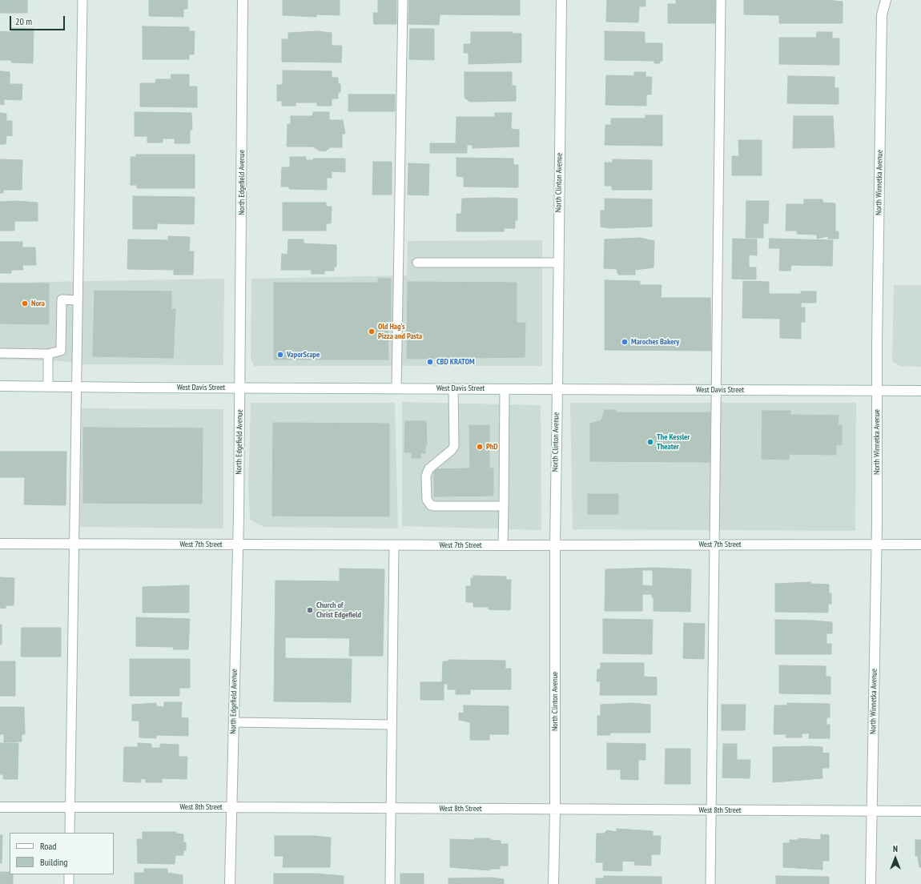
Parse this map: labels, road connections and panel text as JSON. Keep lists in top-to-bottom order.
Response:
{
  "streets": {
    "street": [
      "North Edgefield Avenue",
      "North Clinton Avenue",
      "North Winnetka Avenue",
      "West Davis Street",
      "West 7th Street",
      "West 8th Street"
    ]
  },
  "crossings": [
    ["North Edgefield Avenue", "West Davis Street"],
    ["North Edgefield Avenue", "West 7th Street"],
    ["North Edgefield Avenue", "West 8th Street"],
    ["North Clinton Avenue", "West Davis Street"],
    ["North Clinton Avenue", "West 7th Street"],
    ["North Clinton Avenue", "West 8th Street"],
    ["North Winnetka Avenue", "West Davis Street"],
    ["North Winnetka Avenue", "West 7th Street"],
    ["North Winnetka Avenue", "West 8th Street"]
  ],
  "places": [
    "Nora",
    "Old Hag's Pizza and Pasta",
    "Maroches Bakery",
    "VaporScape",
    "CBD KRATOM",
    "The Kessler Theater",
    "PhD",
    "Church of Christ Edgefield"
  ],
  "legend": ["Road", "Building"],
  "scale_bar": "20 m",
  "north": "top"
}
